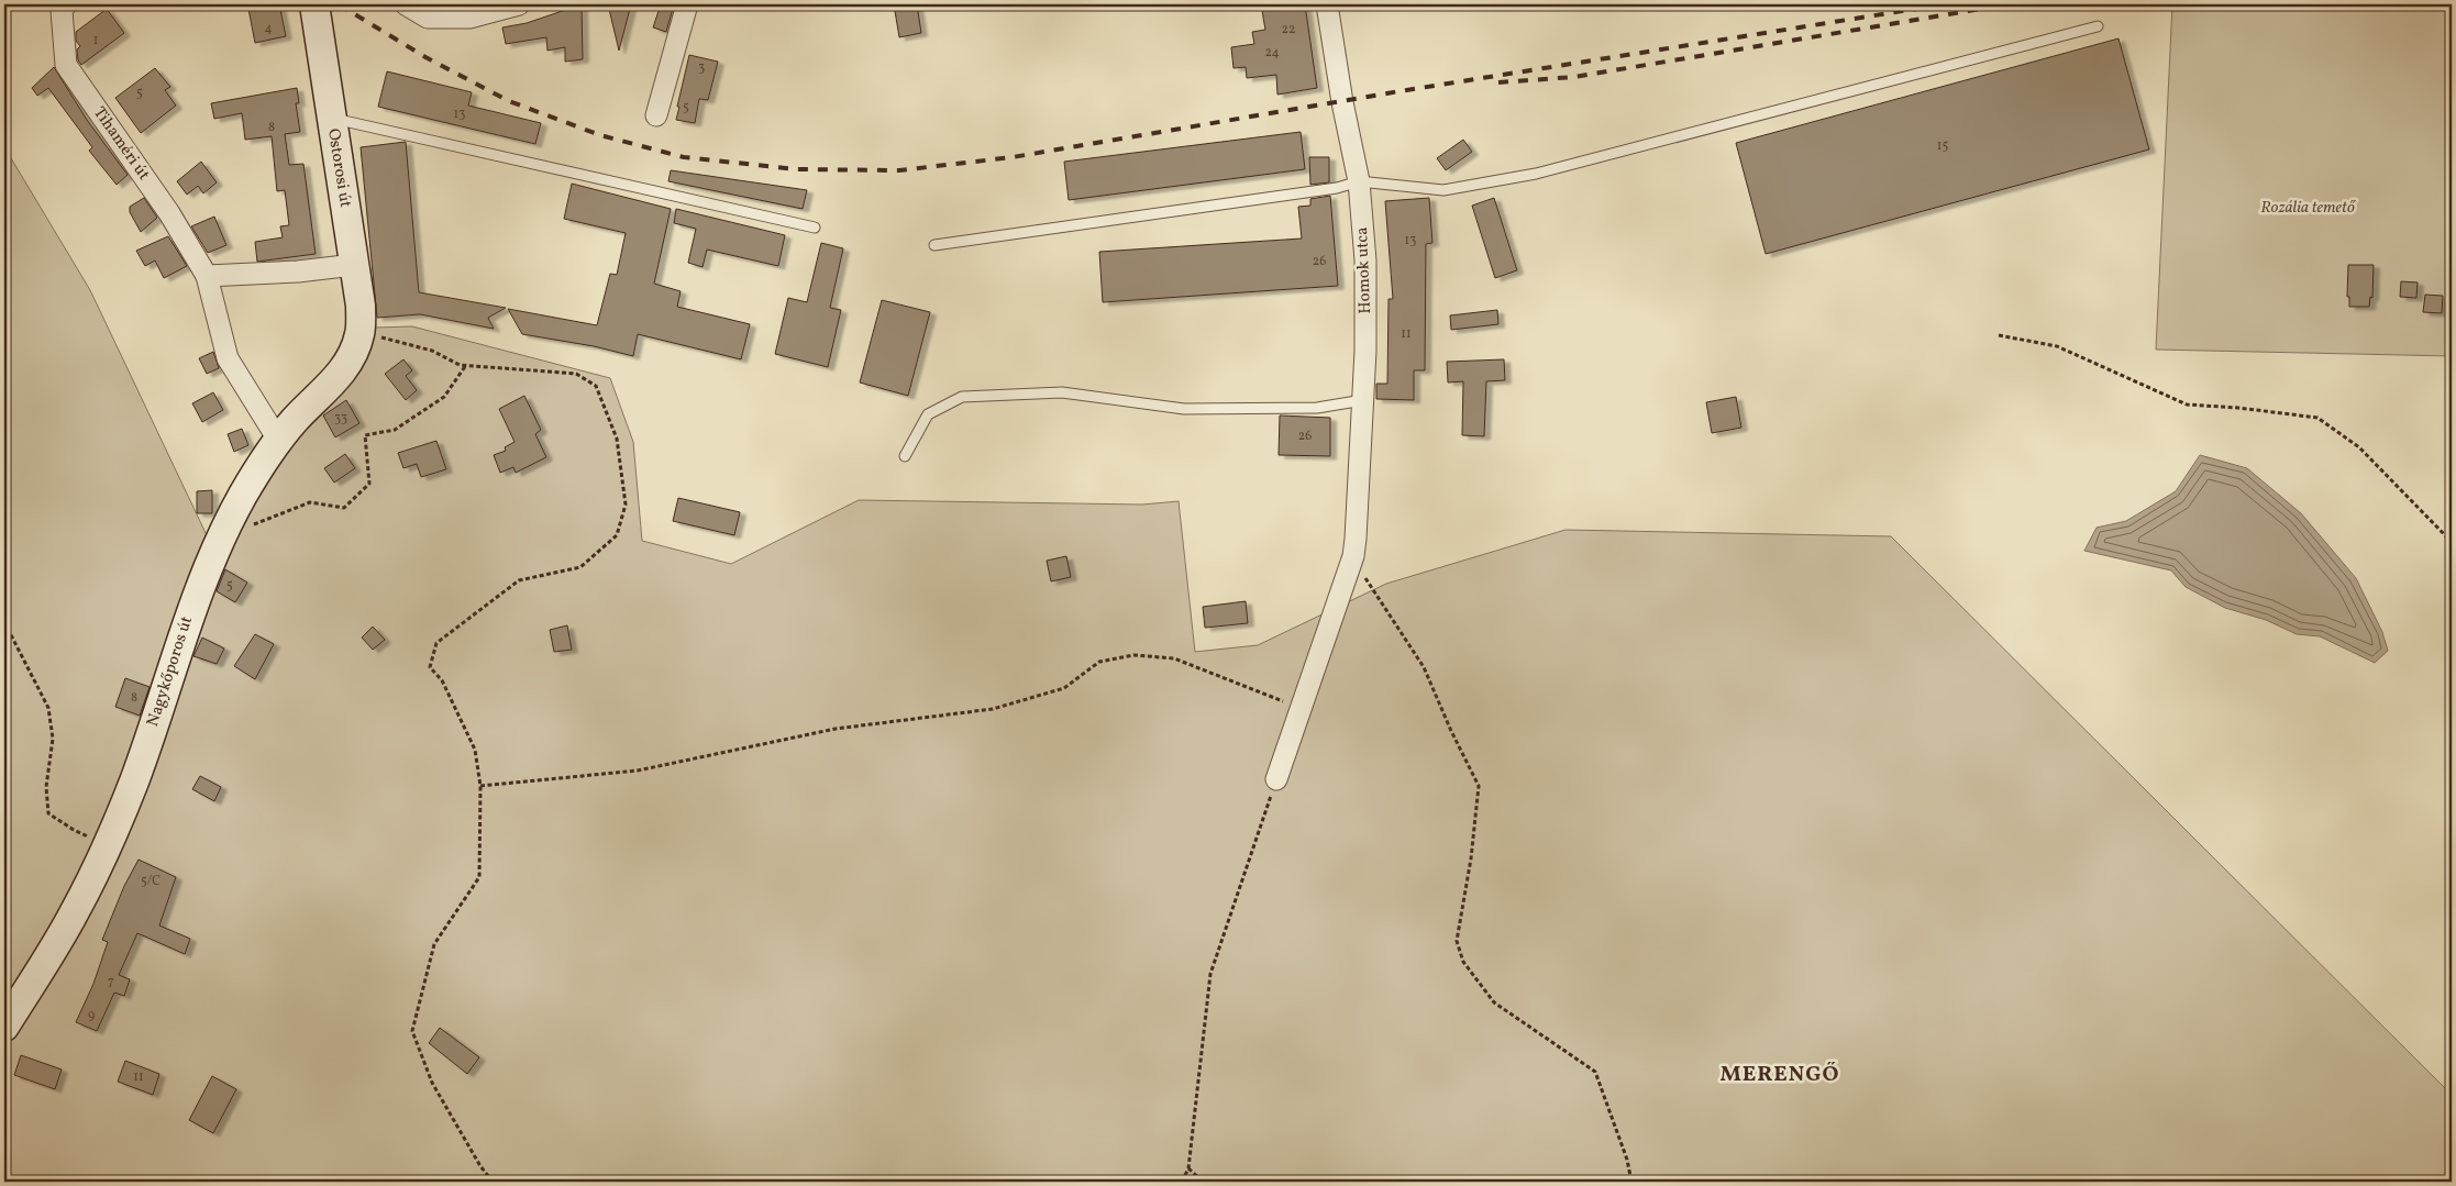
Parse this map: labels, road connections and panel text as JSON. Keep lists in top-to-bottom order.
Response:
{
  "streets": {
    "main road": ["Ostorosi út", "Nagykőporos út"],
    "street": ["Tihaméri út", "Homok utca"]
  },
  "crossings": [
    ["Tihaméri út", "Nagykőporos út"],
    ["Ostorosi út", "Nagykőporos út"]
  ],
  "districts": ["MERENGŐ"],
  "parks": ["Rozália temető"],
  "house_numbers": [
    "4",
    "22",
    "1",
    "24",
    "3",
    "5",
    "5",
    "13",
    "8",
    "15",
    "13",
    "26",
    "11",
    "33",
    "26",
    "5",
    "8",
    "5/C",
    "7",
    "9",
    "11"
  ]
}
